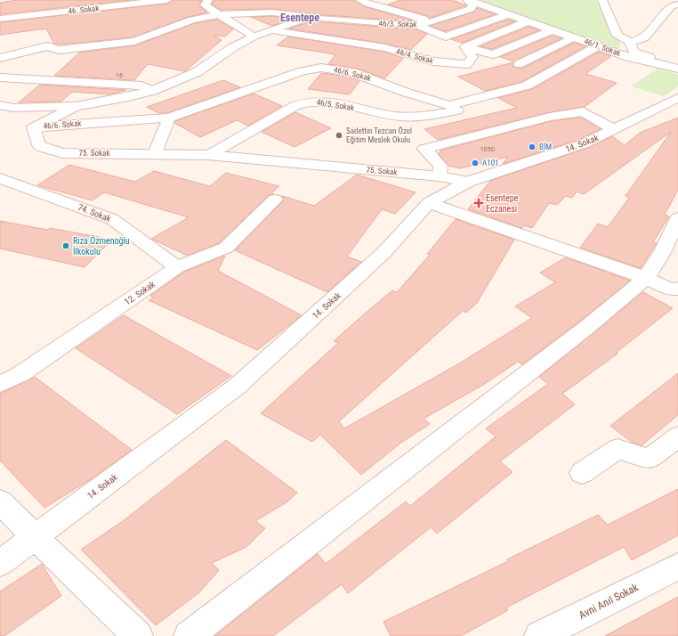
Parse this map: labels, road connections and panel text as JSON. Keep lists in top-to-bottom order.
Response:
{
  "streets": {
    "street": [
      "46. Sokak",
      "46/3. Sokak",
      "46/1. Sokak",
      "46/4. Sokak",
      "46/6. Sokak",
      "46/5. Sokak",
      "14. Sokak",
      "75. Sokak",
      "74. Sokak",
      "12. Sokak",
      "Avni Anıl Sokak"
    ]
  },
  "crossings": [
    ["46/3. Sokak", "46/1. Sokak"],
    ["46/1. Sokak", "46/6. Sokak"],
    ["46/6. Sokak", "46/5. Sokak"],
    ["46/6. Sokak", "75. Sokak"],
    ["46/5. Sokak", "75. Sokak"],
    ["14. Sokak", "75. Sokak"],
    ["74. Sokak", "12. Sokak"]
  ],
  "districts": ["Esentepe"],
  "places": {
    "other": [
      "Sadettin Tezcan Özel Eğitim Meslek Okulu",
      "BİM",
      "A101",
      "Rıza Özmenoğlu İlkokulu"
    ],
    "health": ["Esentepe Eczanesi"]
  },
  "house_numbers": ["16", "105D"]
}
